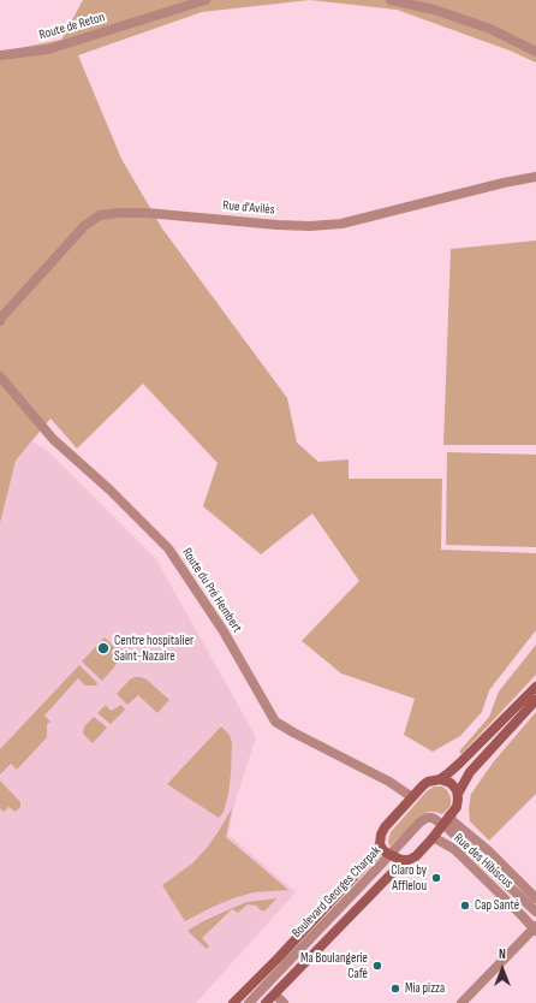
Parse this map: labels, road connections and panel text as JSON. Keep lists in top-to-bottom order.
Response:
{
  "streets": {
    "main road": ["Boulevard Georges Charpak"],
    "street": [
      "Route de Reton",
      "Rue d'Avilès",
      "Route du Pré Hembert",
      "Rue des Hibiscus"
    ]
  },
  "crossings": [
    ["Route du Pré Hembert", "Boulevard Georges Charpak"],
    ["Rue des Hibiscus", "Boulevard Georges Charpak"]
  ],
  "places": [
    "Centre hospitalier Saint-Nazaire",
    "Claro by Afflelou",
    "Cap Santé",
    "Ma Boulangerie Café",
    "Mia pizza"
  ],
  "north": "top"
}
